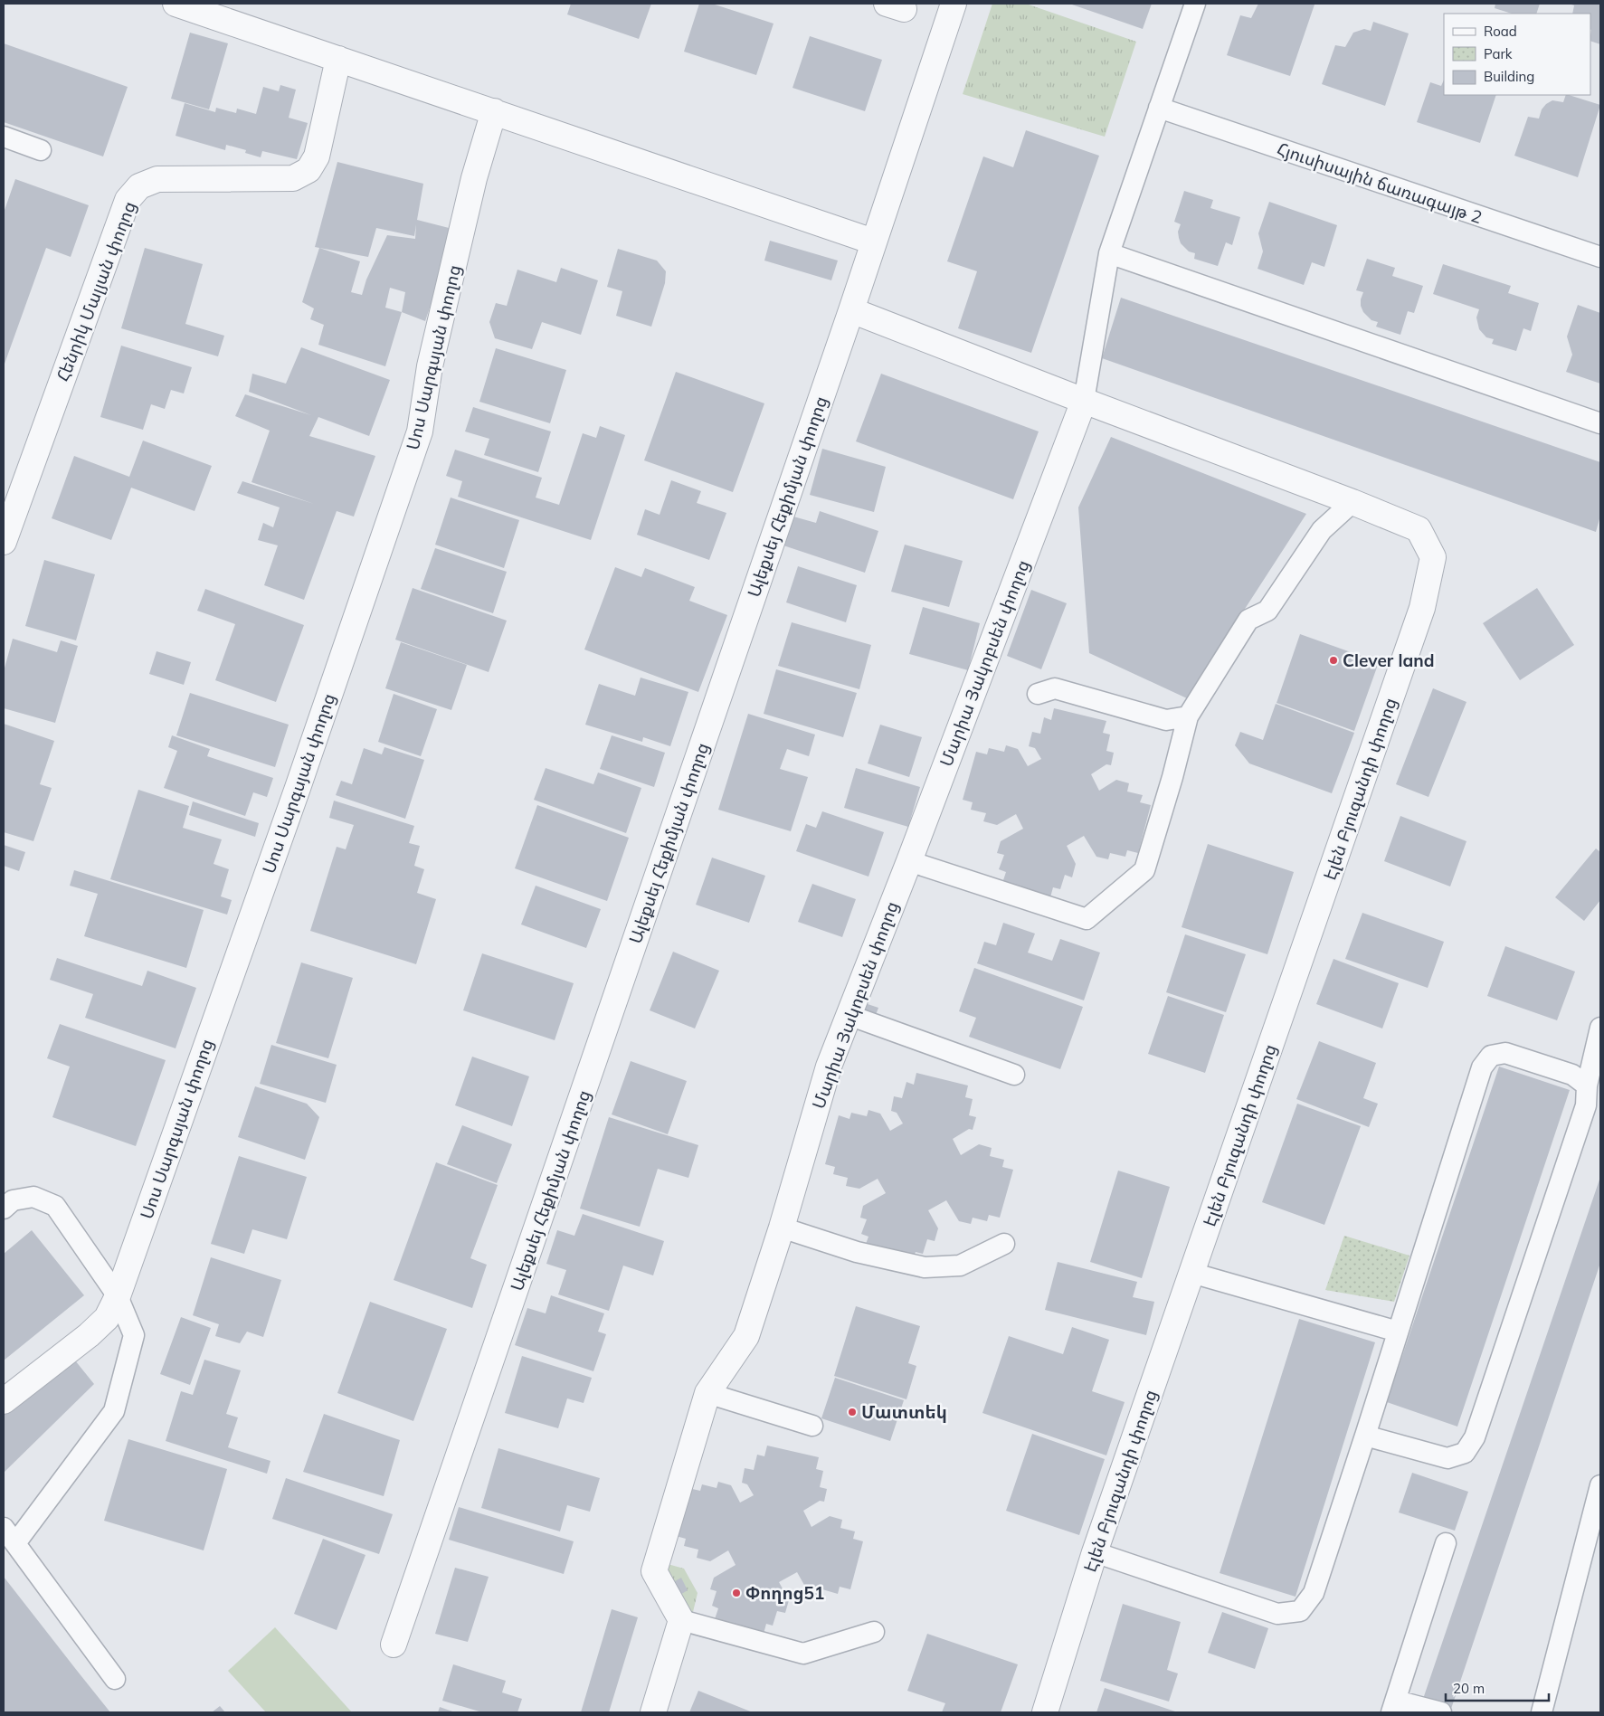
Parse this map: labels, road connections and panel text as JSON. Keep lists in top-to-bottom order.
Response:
{
  "streets": {
    "street": [
      "Հենրիկ Մալյան փողոց",
      "Սոս Սարգսյան փողոց",
      "Ալեքսեյ Հեքիմյան փողոց",
      "Մարիա Յակոբսեն փողոց",
      "Էլեն Բյուզանդի փողոց"
    ],
    "lane": ["Հյուսիսային ճառագայթ 2"]
  },
  "places": ["Clever land", "Մատտեկ", "Փողոց51"],
  "legend": ["Road", "Park", "Building"],
  "scale_bar": "20 m"
}
